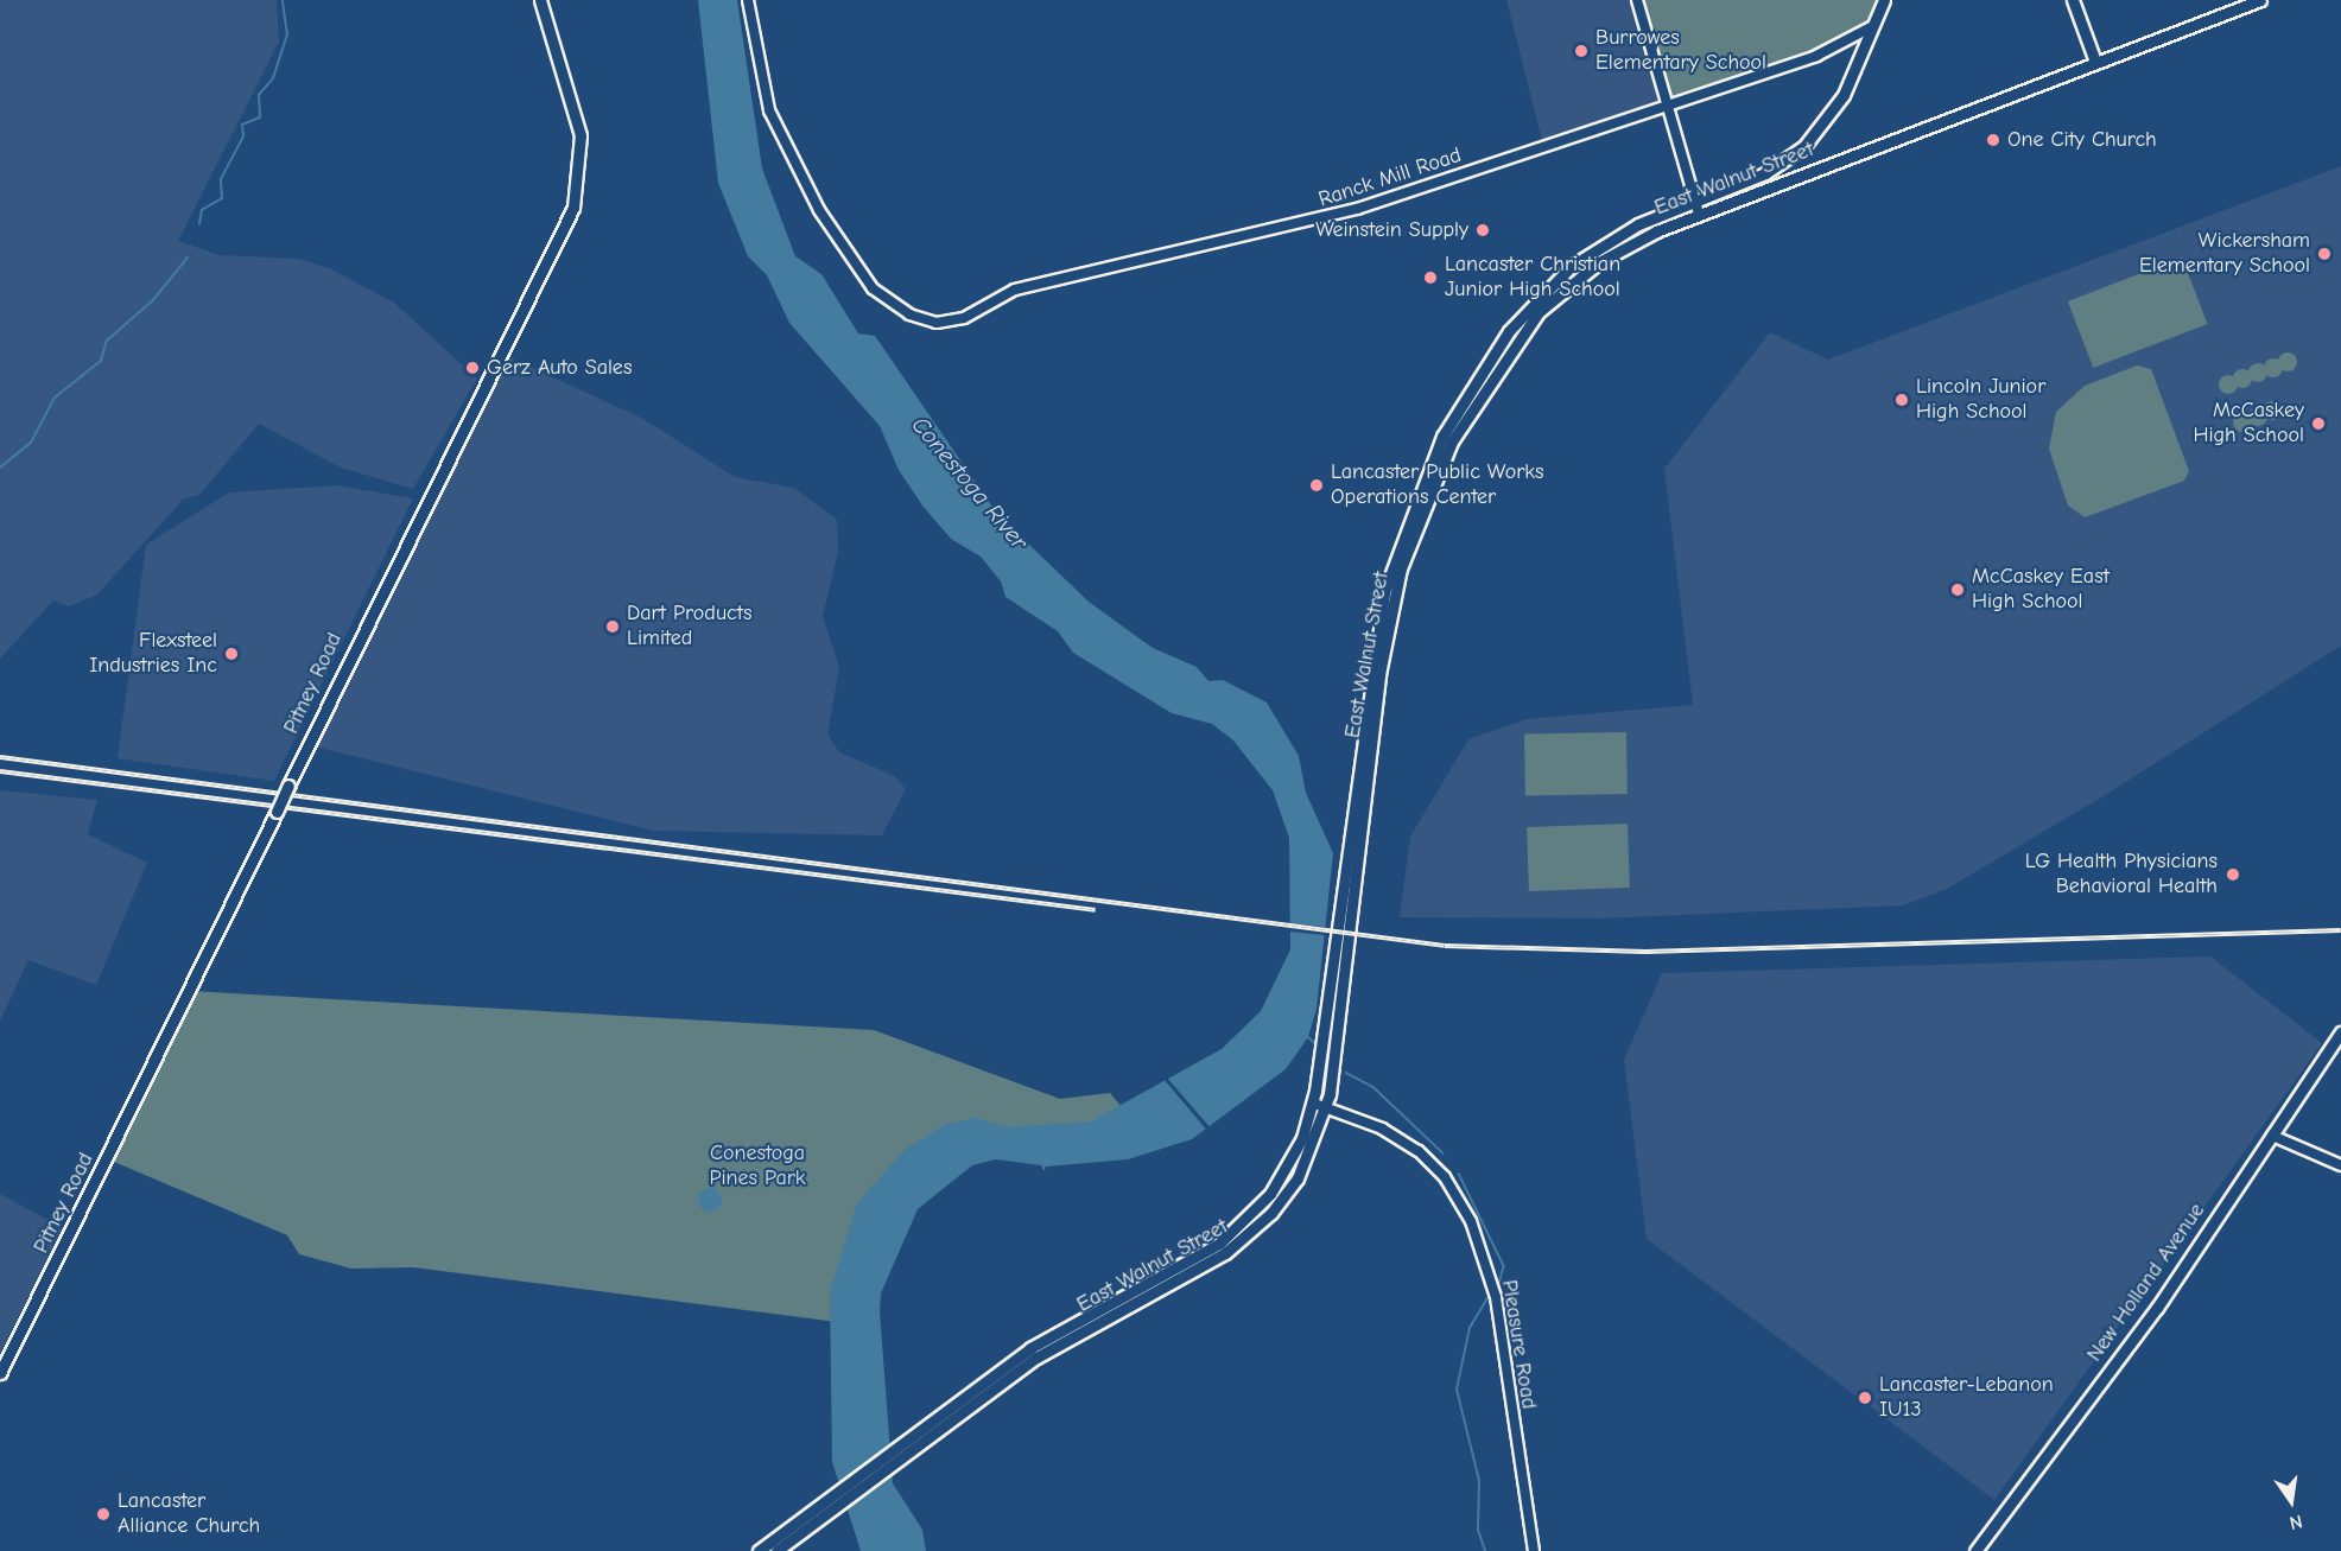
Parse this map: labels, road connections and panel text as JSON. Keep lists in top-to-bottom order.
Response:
{
  "streets": {
    "main road": ["East Walnut Street", "Pitney Road", "New Holland Avenue"],
    "street": ["Ranck Mill Road", "Pleasure Road"]
  },
  "crossings": [
    ["Ranck Mill Road", "East Walnut Street"],
    ["East Walnut Street", "Pleasure Road"]
  ],
  "water": ["Conestoga River"],
  "parks": ["Conestoga Pines Park"],
  "places": [
    "Burrowes Elementary School",
    "One City Church",
    "Weinstein Supply",
    "Wickersham Elementary School",
    "Lancaster Christian Junior High School",
    "Gerz Auto Sales",
    "Lincoln Junior High School",
    "McCaskey High School",
    "Lancaster Public Works Operations Center",
    "McCaskey East High School",
    "Dart Products Limited",
    "Flexsteel Industries Inc",
    "LG Health Physicians Behavioral Health",
    "Lancaster-Lebanon IU13",
    "Lancaster Alliance Church"
  ],
  "north": "bottom"
}
